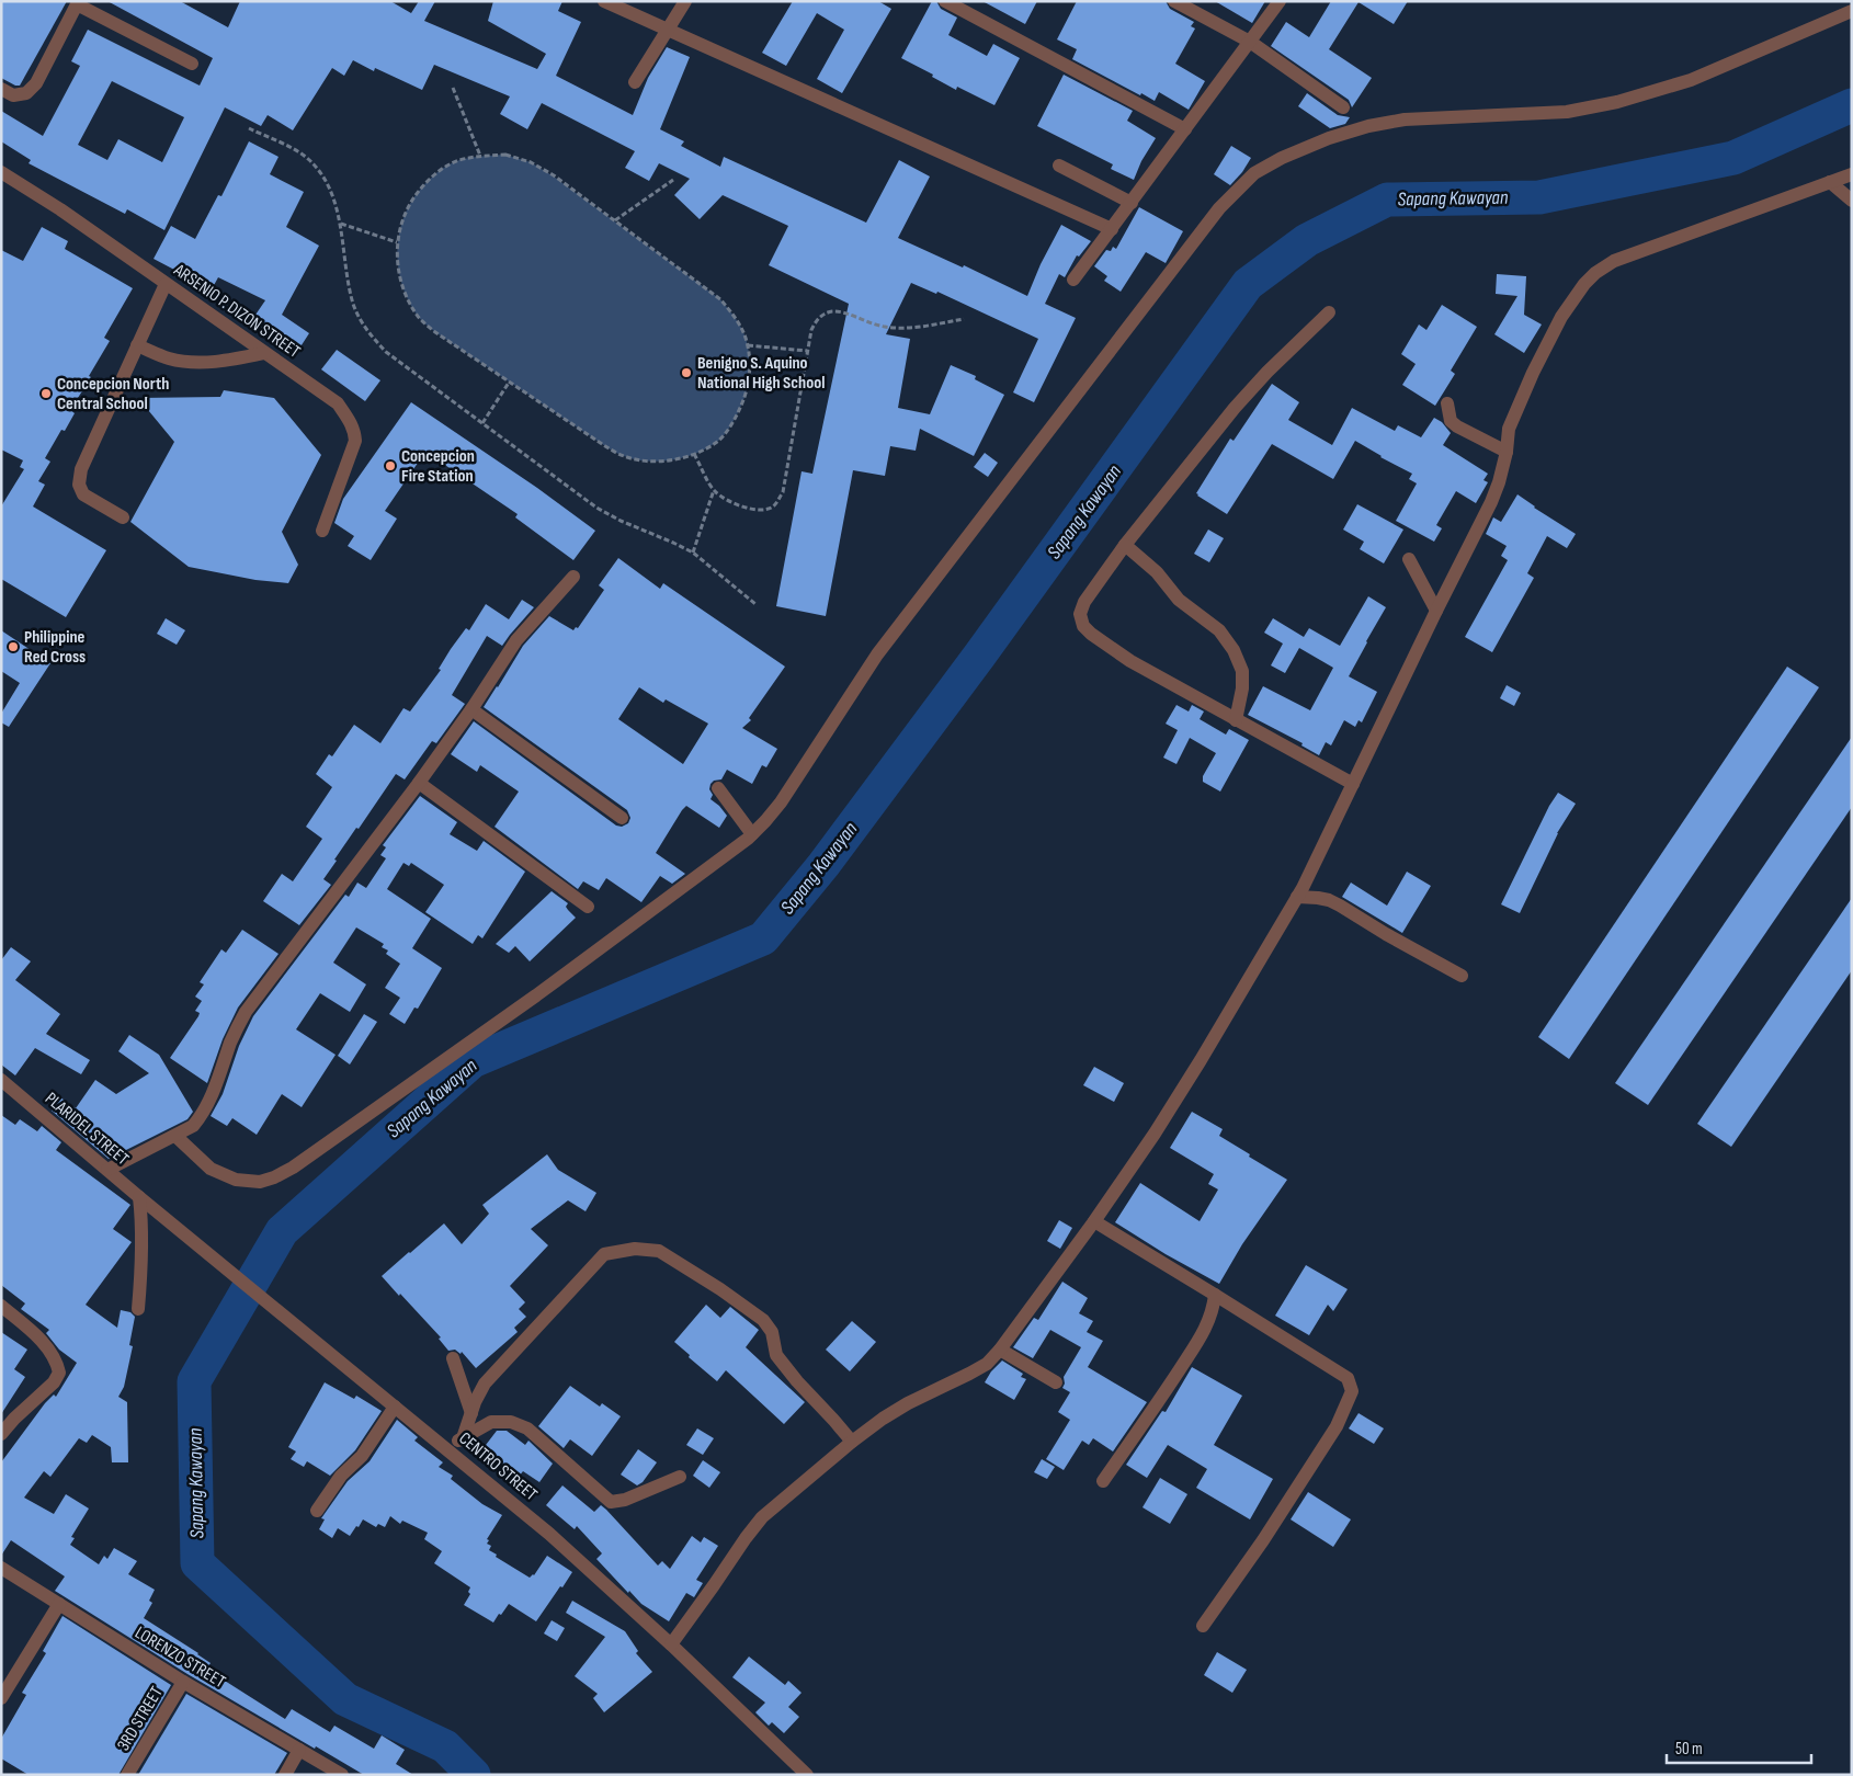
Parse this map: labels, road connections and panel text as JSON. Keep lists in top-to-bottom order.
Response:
{
  "streets": {
    "street": [
      "ARSENIO P. DIZON STREET",
      "PLARIDEL STREET",
      "CENTRO STREET",
      "LORENZO STREET",
      "3RD STREET"
    ]
  },
  "crossings": [
    ["PLARIDEL STREET", "CENTRO STREET"],
    ["LORENZO STREET", "3RD STREET"]
  ],
  "water": ["Sapang Kawayan"],
  "places": [
    "Benigno S. Aquino National High School",
    "Concepcion North Central School",
    "Concepcion Fire Station",
    "Philippine Red Cross"
  ],
  "scale_bar": "50 m"
}
